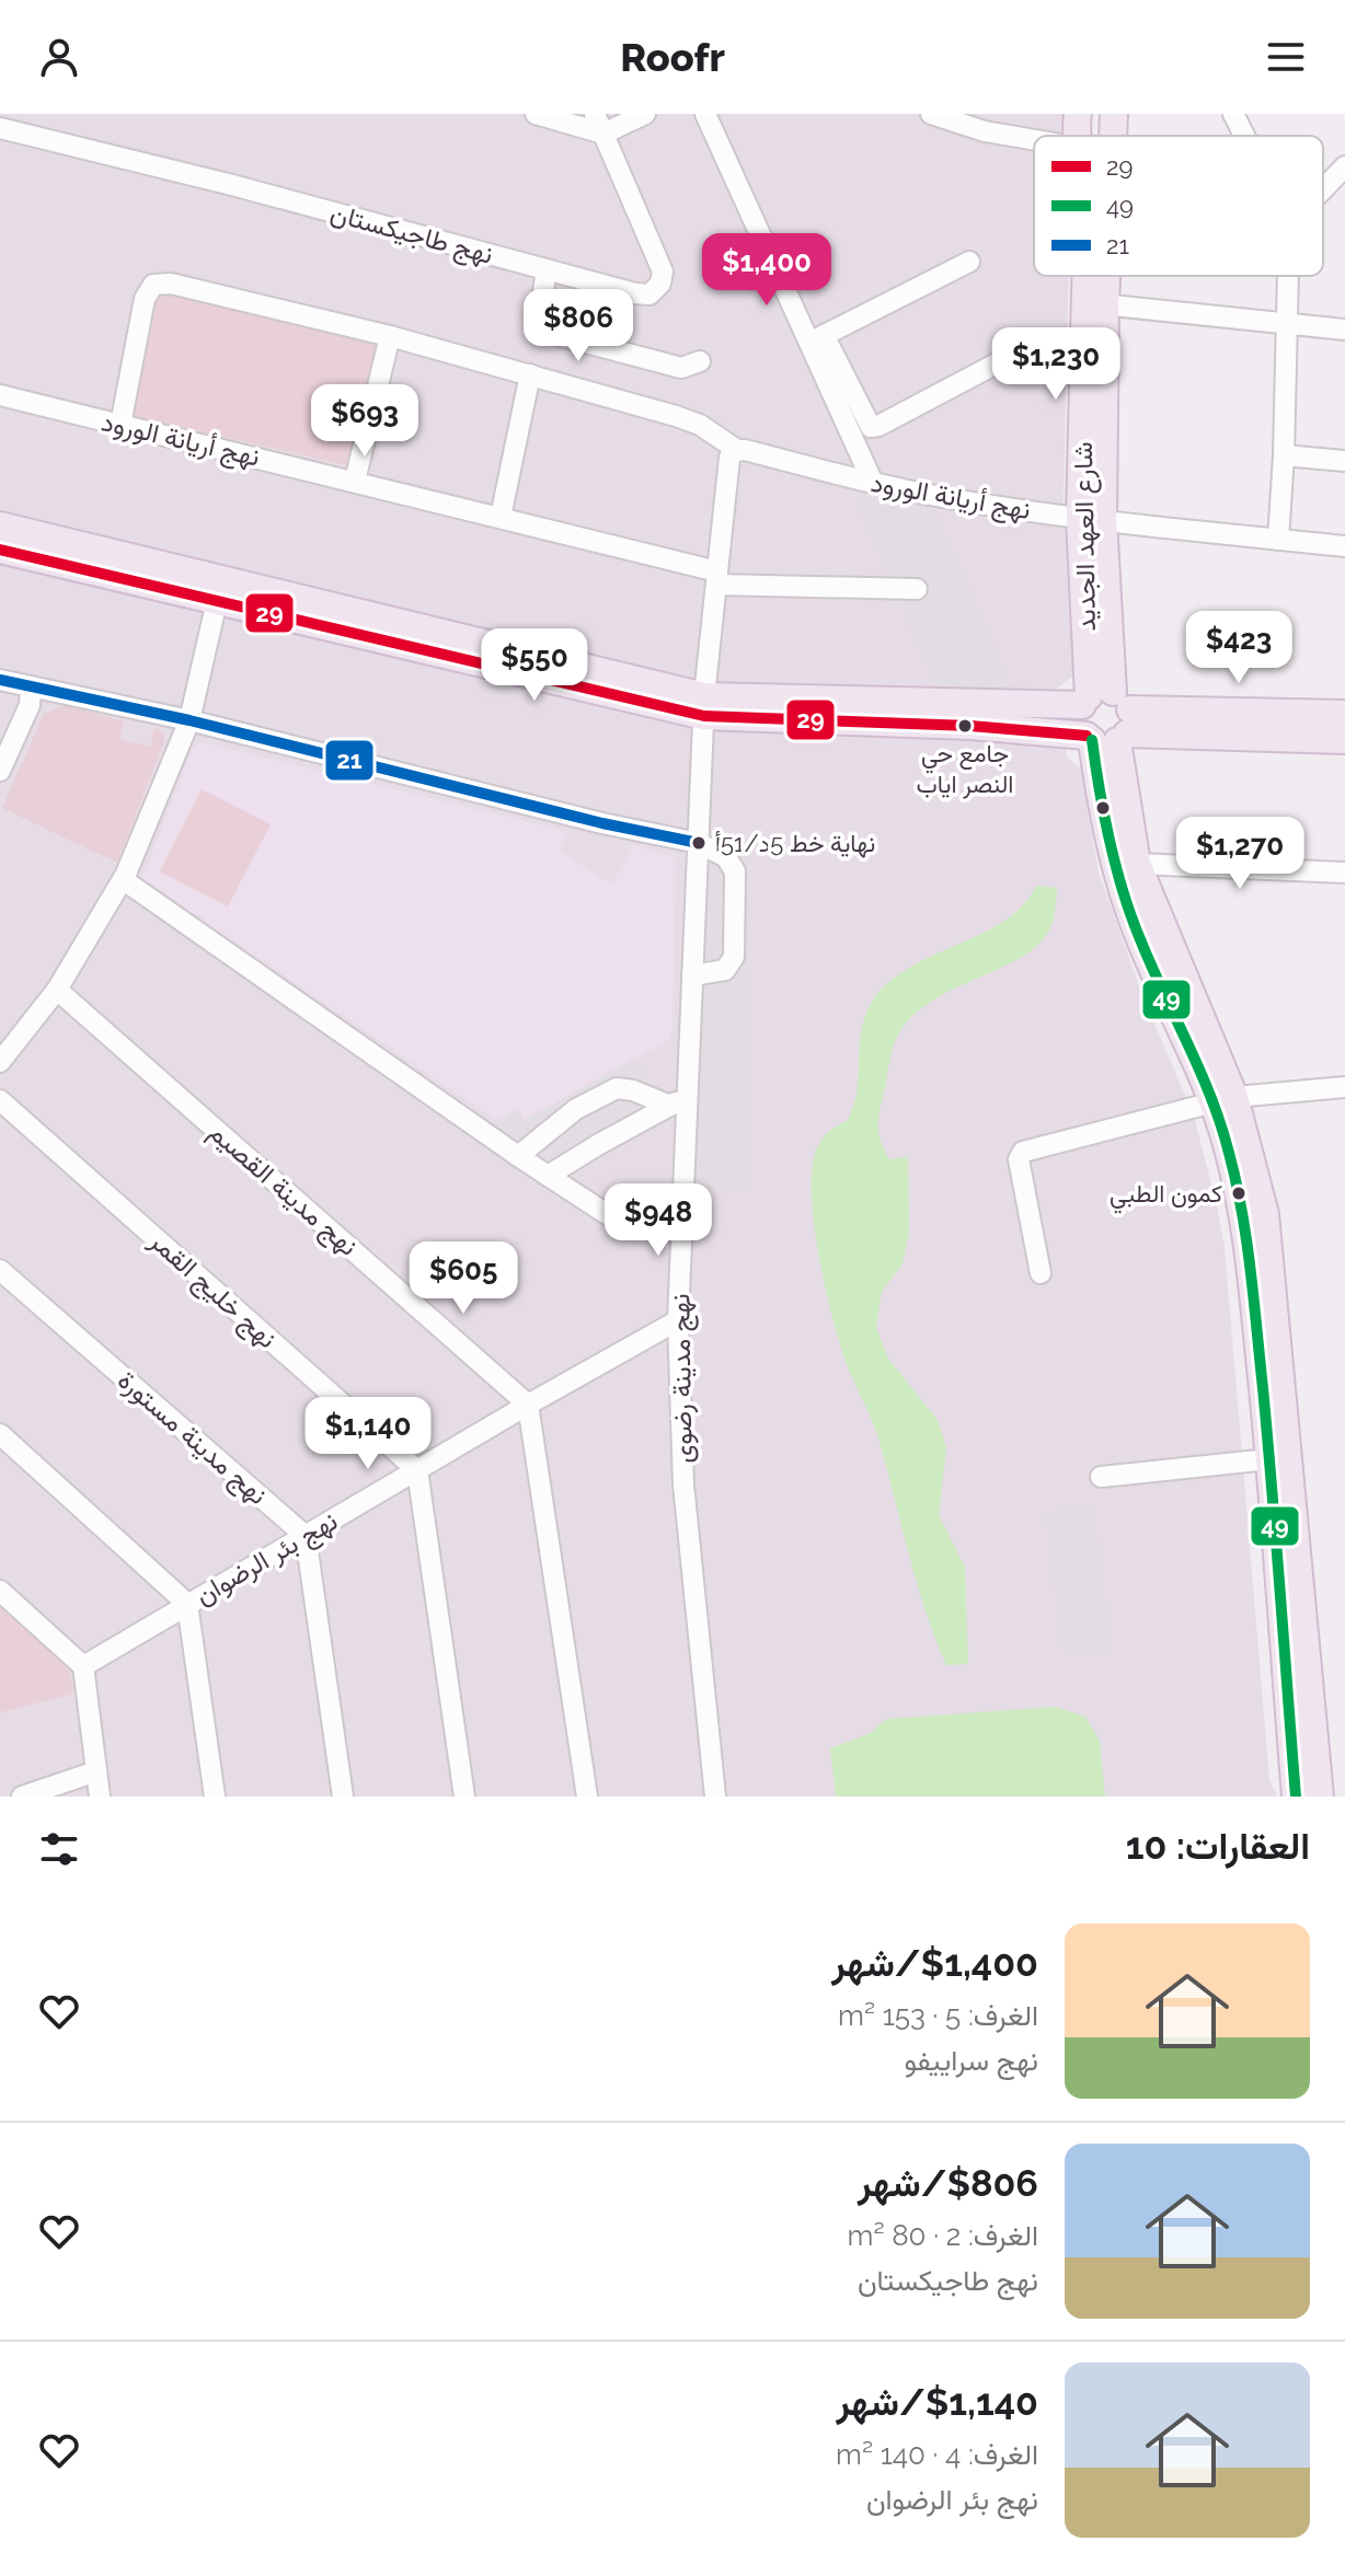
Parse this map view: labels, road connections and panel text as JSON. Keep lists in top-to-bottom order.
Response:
{
  "streets": {
    "main road": ["شارع العهد الجديد"],
    "street": [
      "نهج طاجيكستان",
      "نهج أريانة الورود",
      "نهج مدينة القصيم",
      "نهج خليج القمر",
      "نهج مدينة رضوى",
      "نهج مدينة مستورة",
      "نهج بئر الرضوان"
    ]
  },
  "crossings": [
    ["نهج أريانة الورود", "شارع العهد الجديد"],
    ["نهج مدينة القصيم", "نهج بئر الرضوان"],
    ["نهج خليج القمر", "نهج بئر الرضوان"],
    ["نهج مدينة رضوى", "نهج بئر الرضوان"],
    ["نهج مدينة مستورة", "نهج بئر الرضوان"]
  ],
  "places": ["جامع حي النصر اياب", "نهاية خط 5د/51أ", "كمون الطبي"],
  "lines": ["transit line 29", "transit line 21", "transit line 49"],
  "legend": ["29", "49", "21"],
  "page": {
    "header": "Roofr",
    "price": [
      "$1,400",
      "$806",
      "$1,230",
      "$693",
      "$423",
      "$550",
      "$1,270",
      "$948",
      "$605",
      "$1,140"
    ],
    "heading": "العقارات: 10",
    "list": [
      {
        "name": "$1,400/شهر",
        "note": "الغرف: 5 · 153 m² · نهج سراييفو"
      },
      {
        "name": "$806/شهر",
        "note": "الغرف: 2 · 80 m² · نهج طاجيكستان"
      },
      {
        "name": "$1,140/شهر",
        "note": "الغرف: 4 · 140 m² · نهج بئر الرضوان"
      }
    ]
  }
}
